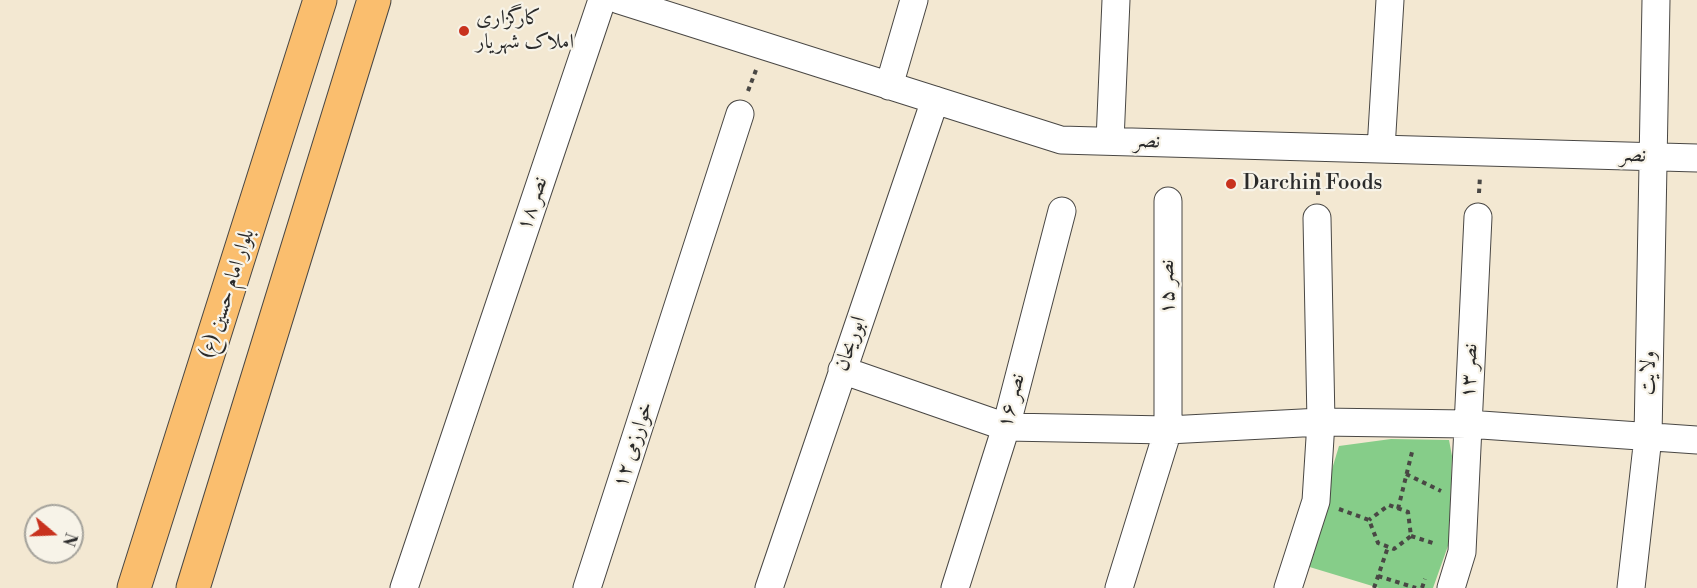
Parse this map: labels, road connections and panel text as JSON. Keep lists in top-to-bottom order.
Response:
{
  "streets": {
    "main road": ["بلوار امام حسین (ع)"],
    "street": [
      "نصر",
      "نصر ۱۸",
      "نصر ۱۵",
      "ابوریحان",
      "نصر ۱۳",
      "ولایت",
      "نصر ۱۶",
      "خوارزمی ۱۲"
    ]
  },
  "crossings": [
    ["نصر", "ابوریحان"],
    ["نصر", "ولایت"]
  ],
  "places": ["کارگزاری املاک شهریار", "Darchin Foods"],
  "north": "right"
}
